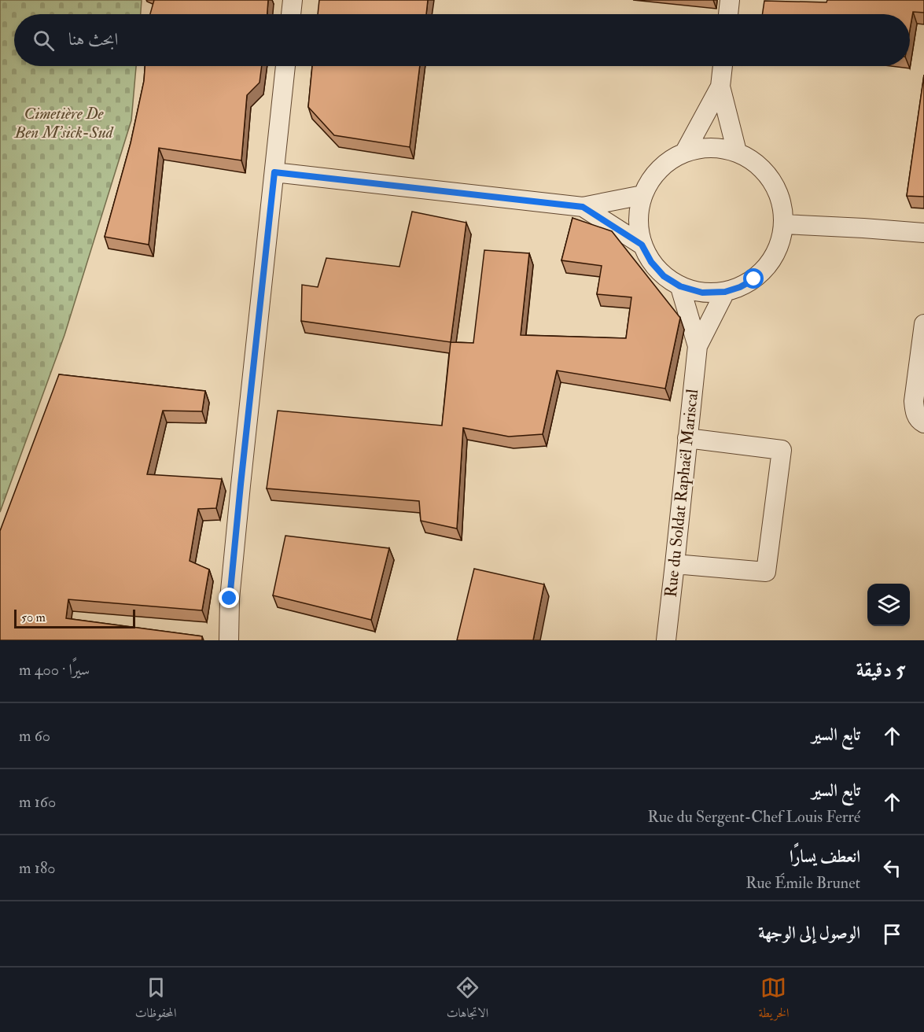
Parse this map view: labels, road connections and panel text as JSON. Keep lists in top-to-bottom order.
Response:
{
  "streets": {
    "street": ["Rue du Soldat Raphaël Mariscal"]
  },
  "parks": ["Cimetière De Ben M'sick-Sud"],
  "scale_bar": "50 m",
  "page": {
    "search": "ابحث هنا",
    "scale": "50 m",
    "heading": ["5 دقيقة", "سيرًا · 400 m"],
    "list": [
      ["تابع السير", "60 m"],
      ["تابع السير", "Rue du Sergent-Chef Louis Ferré", "160 m"],
      ["انعطف يسارًا", "Rue Émile Brunet", "180 m"],
      "الوصول إلى الوجهة"
    ],
    "nav": ["الخريطة", "الاتجاهات", "المحفوظات"]
  }
}
